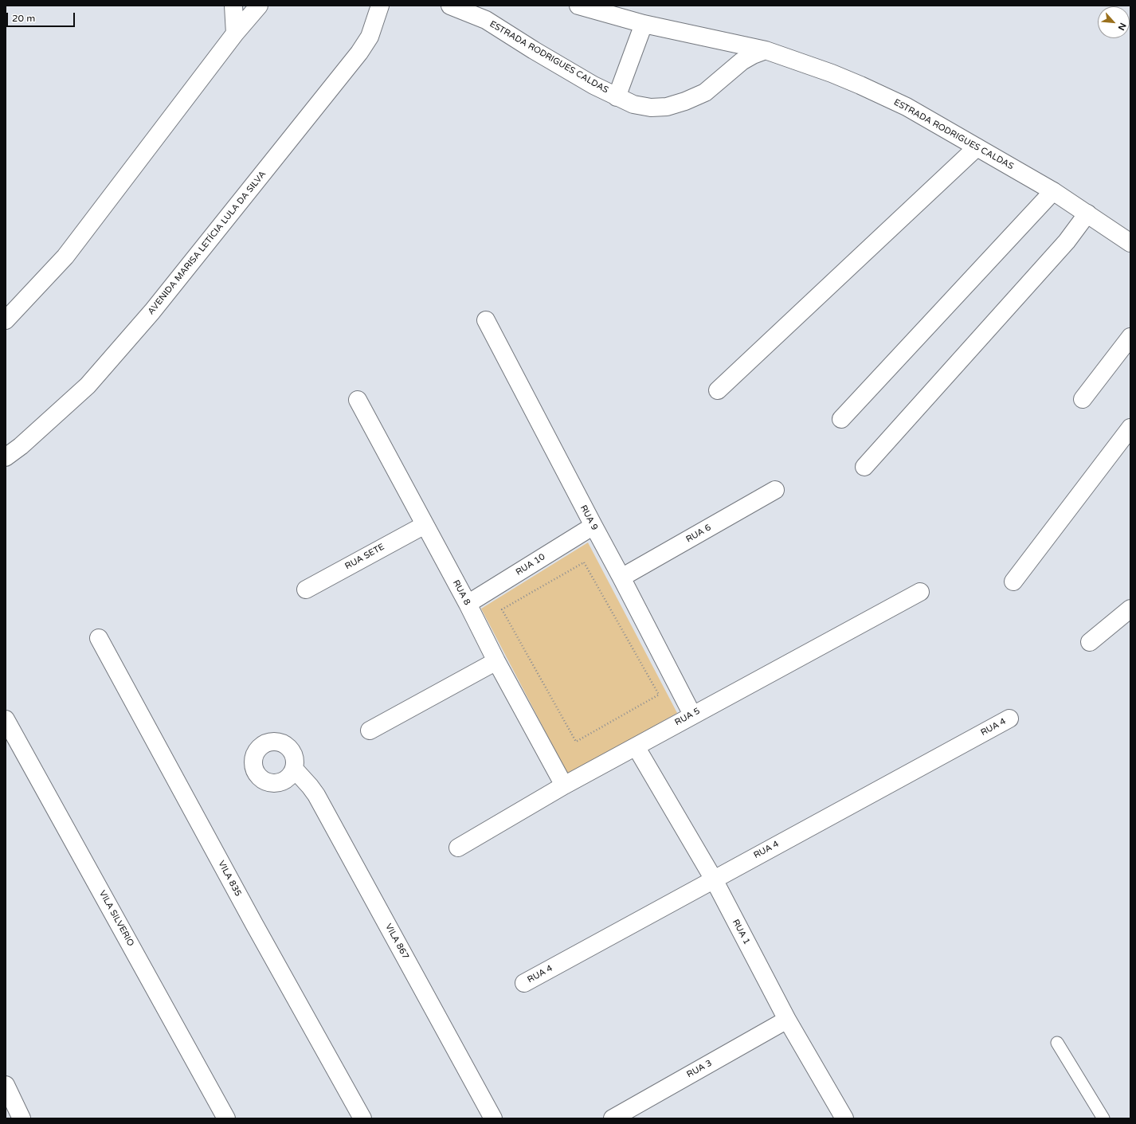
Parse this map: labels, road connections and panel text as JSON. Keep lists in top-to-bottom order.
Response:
{
  "streets": {
    "street": [
      "ESTRADA RODRIGUES CALDAS",
      "AVENIDA MARISA LETÍCIA LULA DA SILVA",
      "RUA 9",
      "RUA 6",
      "RUA SETE",
      "RUA 10",
      "RUA 8",
      "RUA 5",
      "RUA 4",
      "VILA 835",
      "VILA SILVERIO",
      "RUA 1",
      "VILA 867",
      "RUA 3"
    ]
  },
  "crossings": [
    ["RUA 9", "RUA 6"],
    ["RUA 9", "RUA 10"],
    ["RUA 9", "RUA 5"],
    ["RUA SETE", "RUA 8"],
    ["RUA 10", "RUA 8"],
    ["RUA 8", "RUA 5"],
    ["RUA 5", "RUA 1"],
    ["RUA 4", "RUA 1"],
    ["RUA 1", "RUA 3"]
  ],
  "scale_bar": "20 m",
  "north": "bottom right"
}
